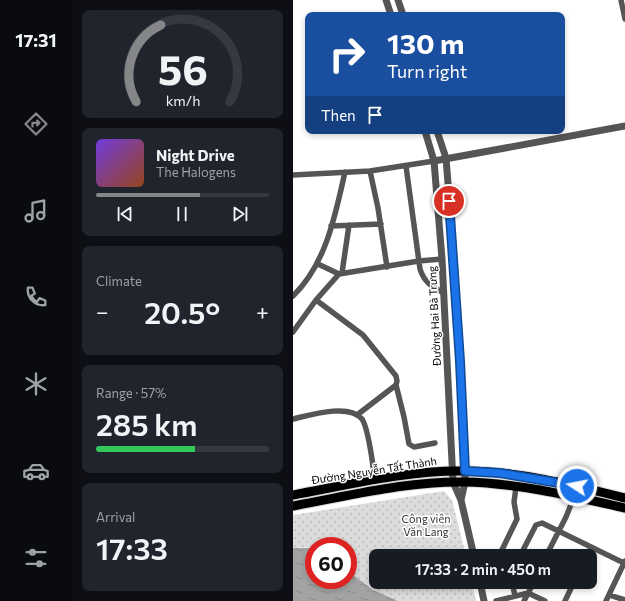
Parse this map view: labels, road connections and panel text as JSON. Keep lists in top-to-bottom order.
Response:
{
  "streets": {
    "main road": ["Đường Nguyễn Tất Thành"],
    "street": ["Đường Hai Bà Trưng"]
  },
  "crossings": [
    ["Đường Hai Bà Trưng", "Đường Nguyễn Tất Thành"]
  ],
  "parks": ["Công viên Văn Lang"],
  "page": {
    "tabs": "17:31",
    "turn": ["130 m", "Turn right"],
    "then": "Then",
    "song": ["Night Drive", "The Halogens"],
    "tile": [
      "Climate",
      ["Range · 57%", "285 km"],
      ["Arrival", "17:33"]
    ],
    "heat": ["−", "20.5°", "+"],
    "limit": "60",
    "trip": "17:33 · 2 min · 450 m",
    "gauge": ["56", "km/h"]
  }
}
